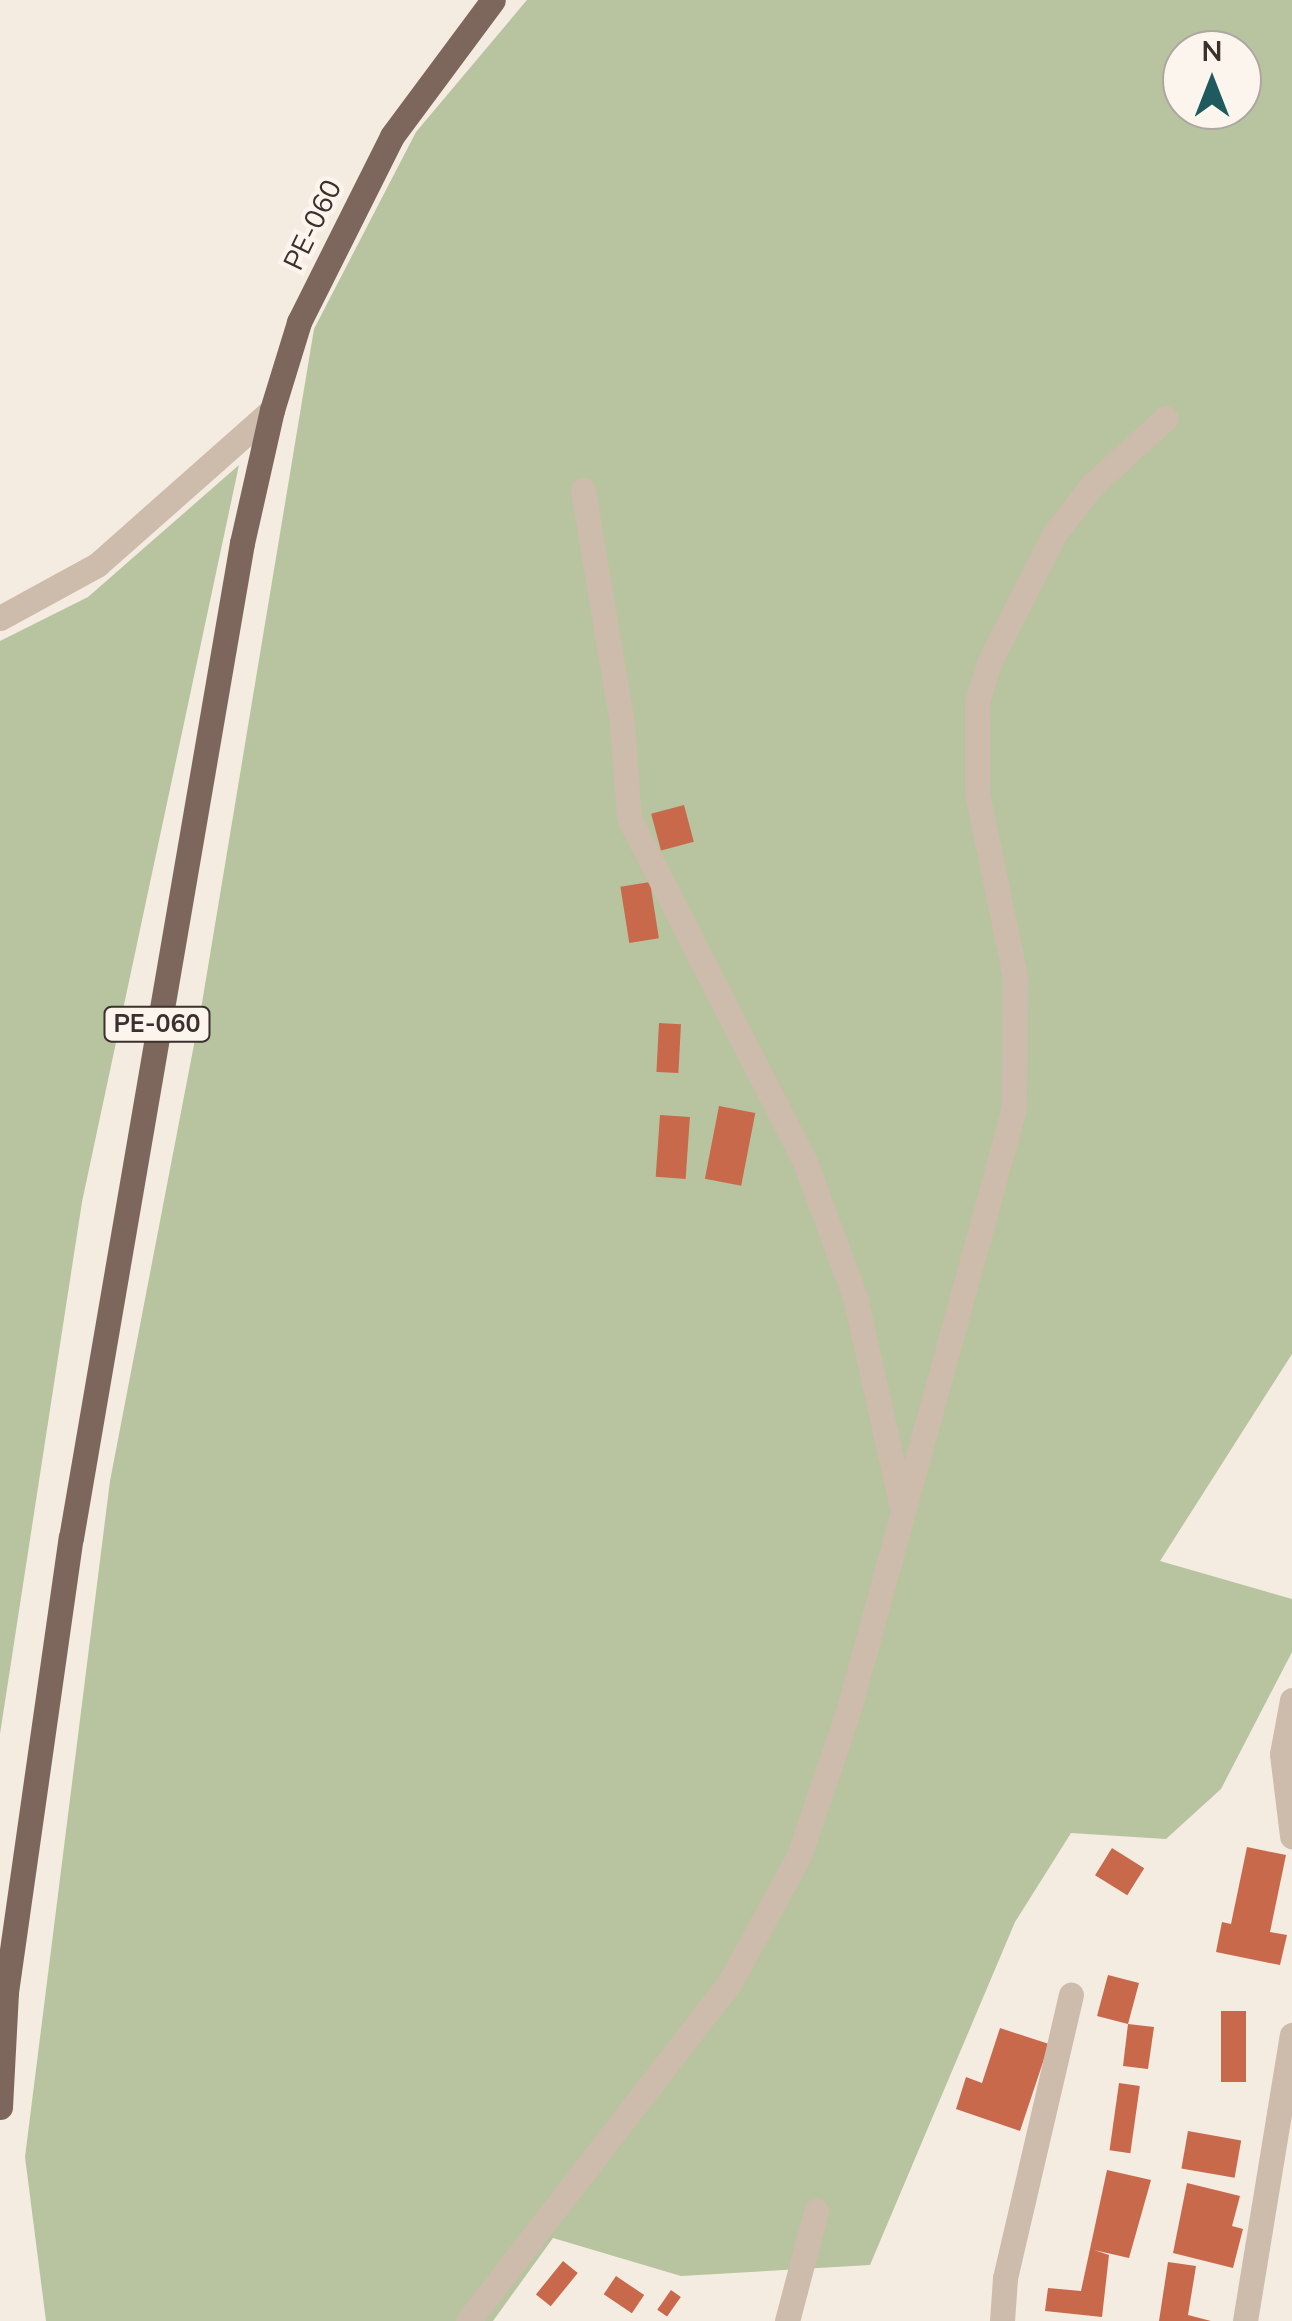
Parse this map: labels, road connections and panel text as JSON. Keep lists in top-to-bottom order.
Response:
{
  "streets": {
    "main road": ["PE-060"]
  },
  "north": "top"
}
